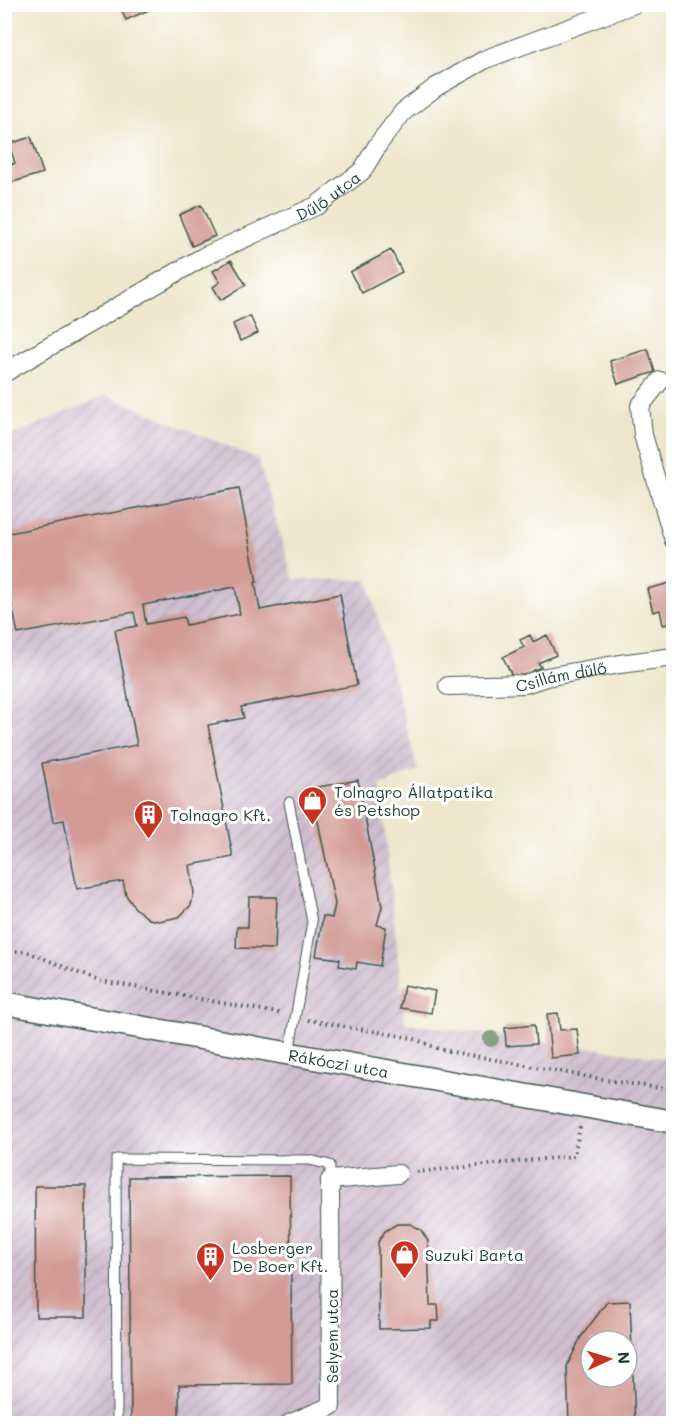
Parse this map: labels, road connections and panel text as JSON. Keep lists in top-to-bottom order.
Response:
{
  "streets": {
    "street": [
      "Dűlő utca",
      "Csillám dűlő",
      "Rákóczi utca",
      "Selyem utca"
    ]
  },
  "places": {
    "shop": ["Tolnagro Állatpatika és Petshop", "Suzuki Barta"],
    "building": ["Tolnagro Kft.", "Losberger De Boer Kft."]
  },
  "north": "right"
}
